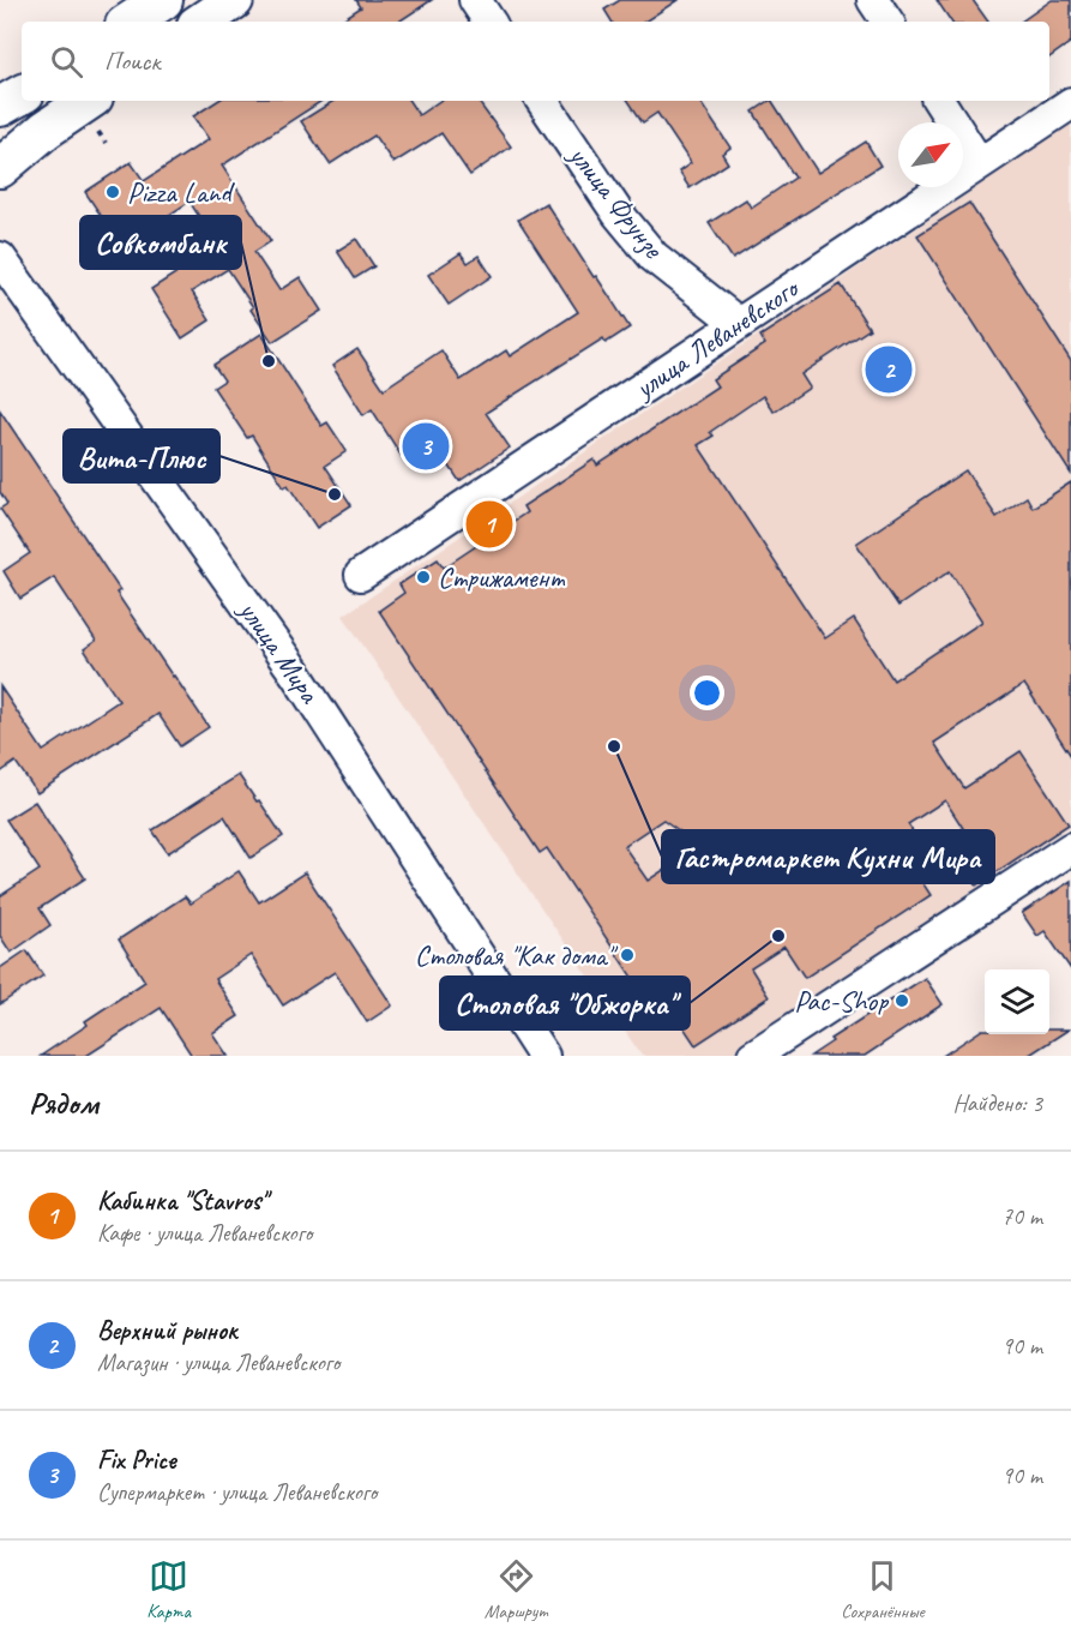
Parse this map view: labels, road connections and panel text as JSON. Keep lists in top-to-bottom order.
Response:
{
  "streets": {
    "street": ["улица Фрунзе", "улица Леваневского", "улица Мира"]
  },
  "crossings": [
    ["улица Фрунзе", "улица Леваневского"]
  ],
  "places": [
    "Pizza Land",
    "Совкомбанк",
    "Вита-Плюс",
    "Стрижамент",
    "Гастромаркет Кухни Мира",
    "Столовая \"Обжорка\"",
    "Столовая \"Как дома\"",
    "Pac-Shop"
  ],
  "north": "top right",
  "page": {
    "search": "Поиск",
    "pins": ["2", "3", "1"],
    "heading": ["Рядом", "Найдено: 3"],
    "list": [
      {
        "mark": "1",
        "name": "Кабинка \"Stavros\"",
        "note": "Кафе · улица Леваневского",
        "value": "70 m"
      },
      {
        "mark": "2",
        "name": "Верхний рынок",
        "note": "Магазин · улица Леваневского",
        "value": "90 m"
      },
      {
        "mark": "3",
        "name": "Fix Price",
        "note": "Супермаркет · улица Леваневского",
        "value": "90 m"
      }
    ],
    "nav": ["Карта", "Маршрут", "Сохранённые"]
  }
}
